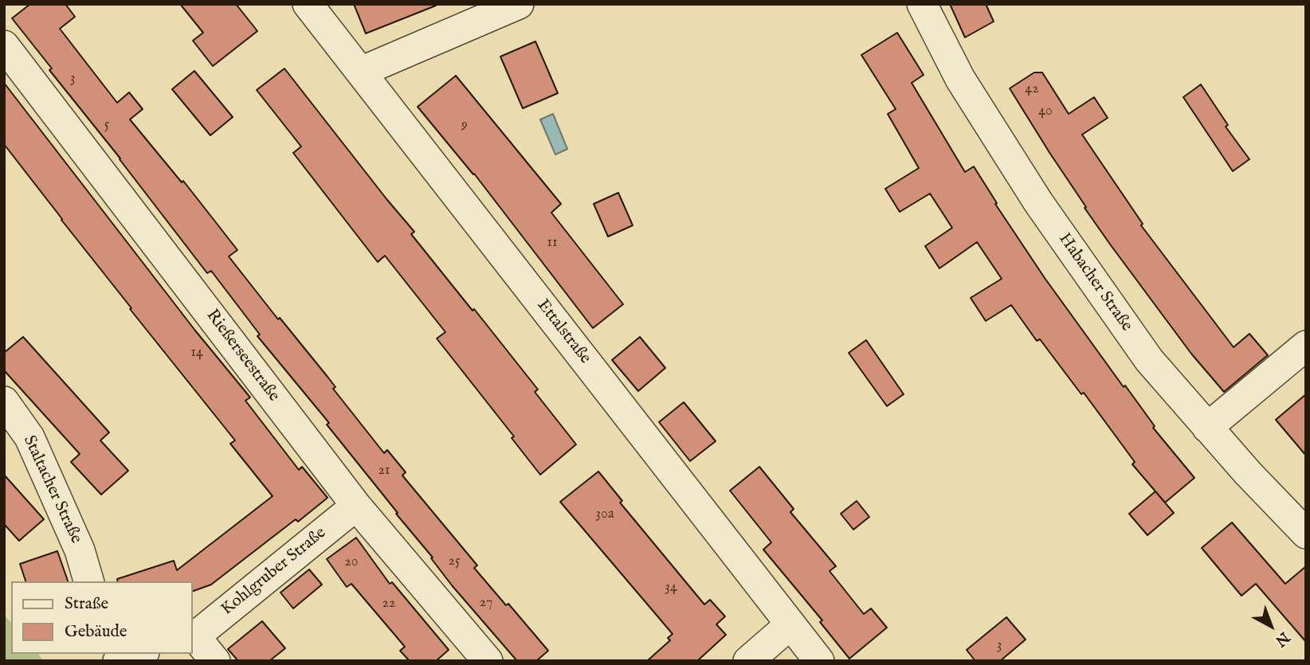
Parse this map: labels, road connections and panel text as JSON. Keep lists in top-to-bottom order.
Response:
{
  "streets": {
    "street": [
      "Habacher Straße",
      "Ettalstraße",
      "Rießerseestraße",
      "Staltacher Straße",
      "Kohlgruber Straße"
    ]
  },
  "crossings": [
    ["Rießerseestraße", "Kohlgruber Straße"]
  ],
  "house_numbers": [
    "3",
    "42",
    "40",
    "5",
    "9",
    "11",
    "14",
    "21",
    "30a",
    "25",
    "20",
    "34",
    "27",
    "22",
    "3"
  ],
  "legend": ["Straße", "Gebäude"],
  "north": "bottom right"
}
